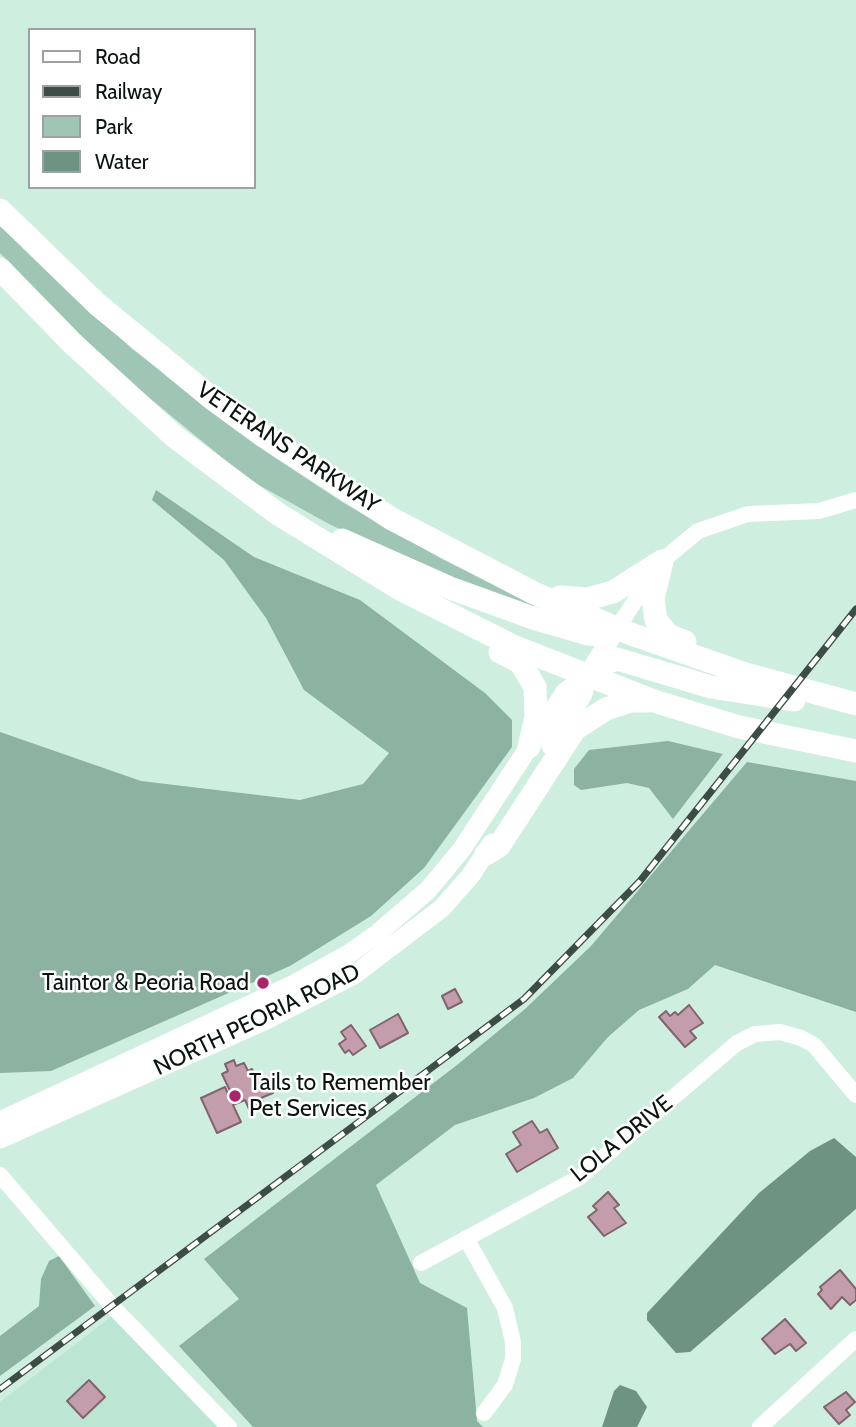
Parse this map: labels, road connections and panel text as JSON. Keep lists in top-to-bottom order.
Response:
{
  "streets": {
    "highway": ["VETERANS PARKWAY"],
    "main road": ["NORTH PEORIA ROAD"],
    "street": ["LOLA DRIVE"]
  },
  "crossings": [
    ["VETERANS PARKWAY", "NORTH PEORIA ROAD"]
  ],
  "places": ["Taintor & Peoria Road", "Tails to Remember Pet Services"],
  "legend": [
    "Road",
    "Railway",
    "Park",
    "Water"
  ]
}
